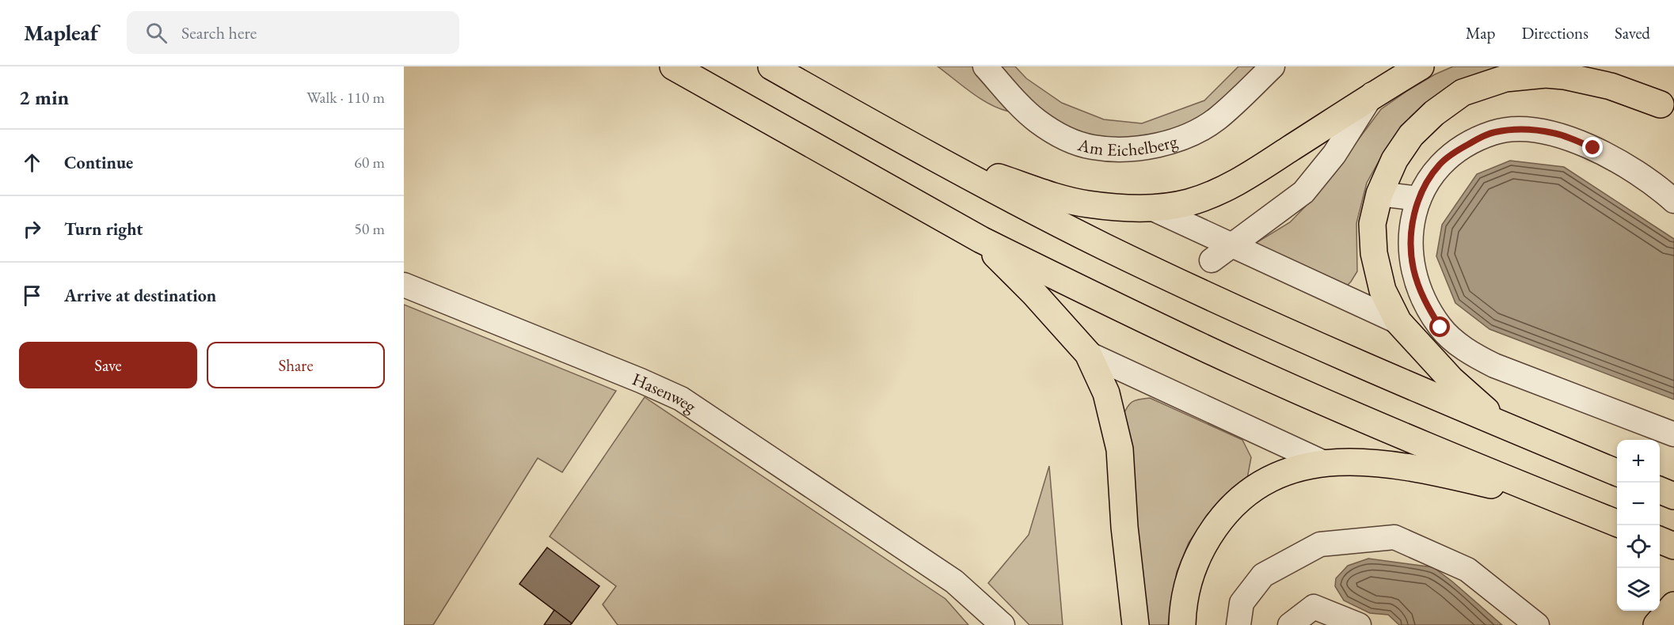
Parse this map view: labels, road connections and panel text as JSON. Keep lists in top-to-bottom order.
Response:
{
  "streets": {
    "street": ["Am Eichelberg", "Hasenweg"]
  },
  "page": {
    "header": "Mapleaf",
    "search": "Search here",
    "nav": ["Map", "Directions", "Saved"],
    "heading": ["2 min", "Walk · 110 m"],
    "list": [
      ["Continue", "60 m"],
      ["Turn right", "50 m"],
      "Arrive at destination"
    ],
    "buttons": ["Save", "Share"],
    "map_buttons": ["+", "−"]
  }
}
